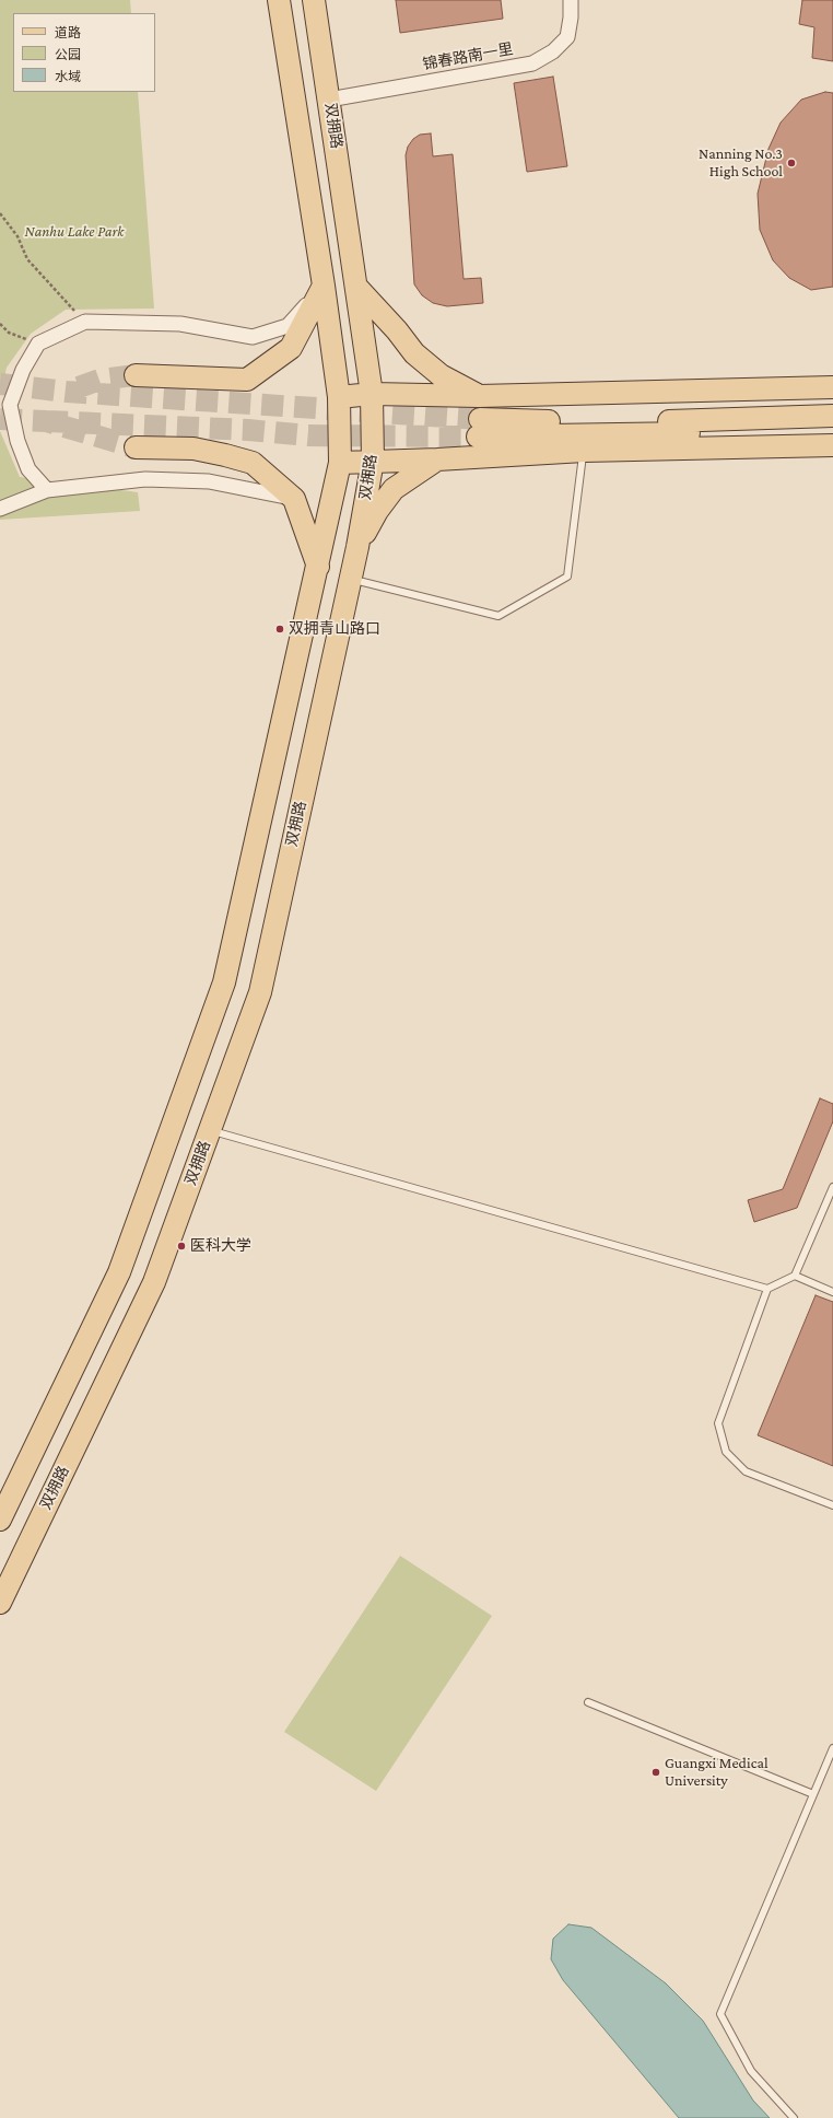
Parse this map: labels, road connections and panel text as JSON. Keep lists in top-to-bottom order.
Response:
{
  "streets": {
    "main road": ["双拥路"],
    "street": ["锦春路南一里"]
  },
  "crossings": [
    ["锦春路南一里", "双拥路"]
  ],
  "parks": ["Nanhu Lake Park"],
  "places": [
    "Nanning No.3 High School",
    "双拥青山路口",
    "医科大学",
    "Guangxi Medical University"
  ],
  "legend": ["道路", "公园", "水域"]
}
